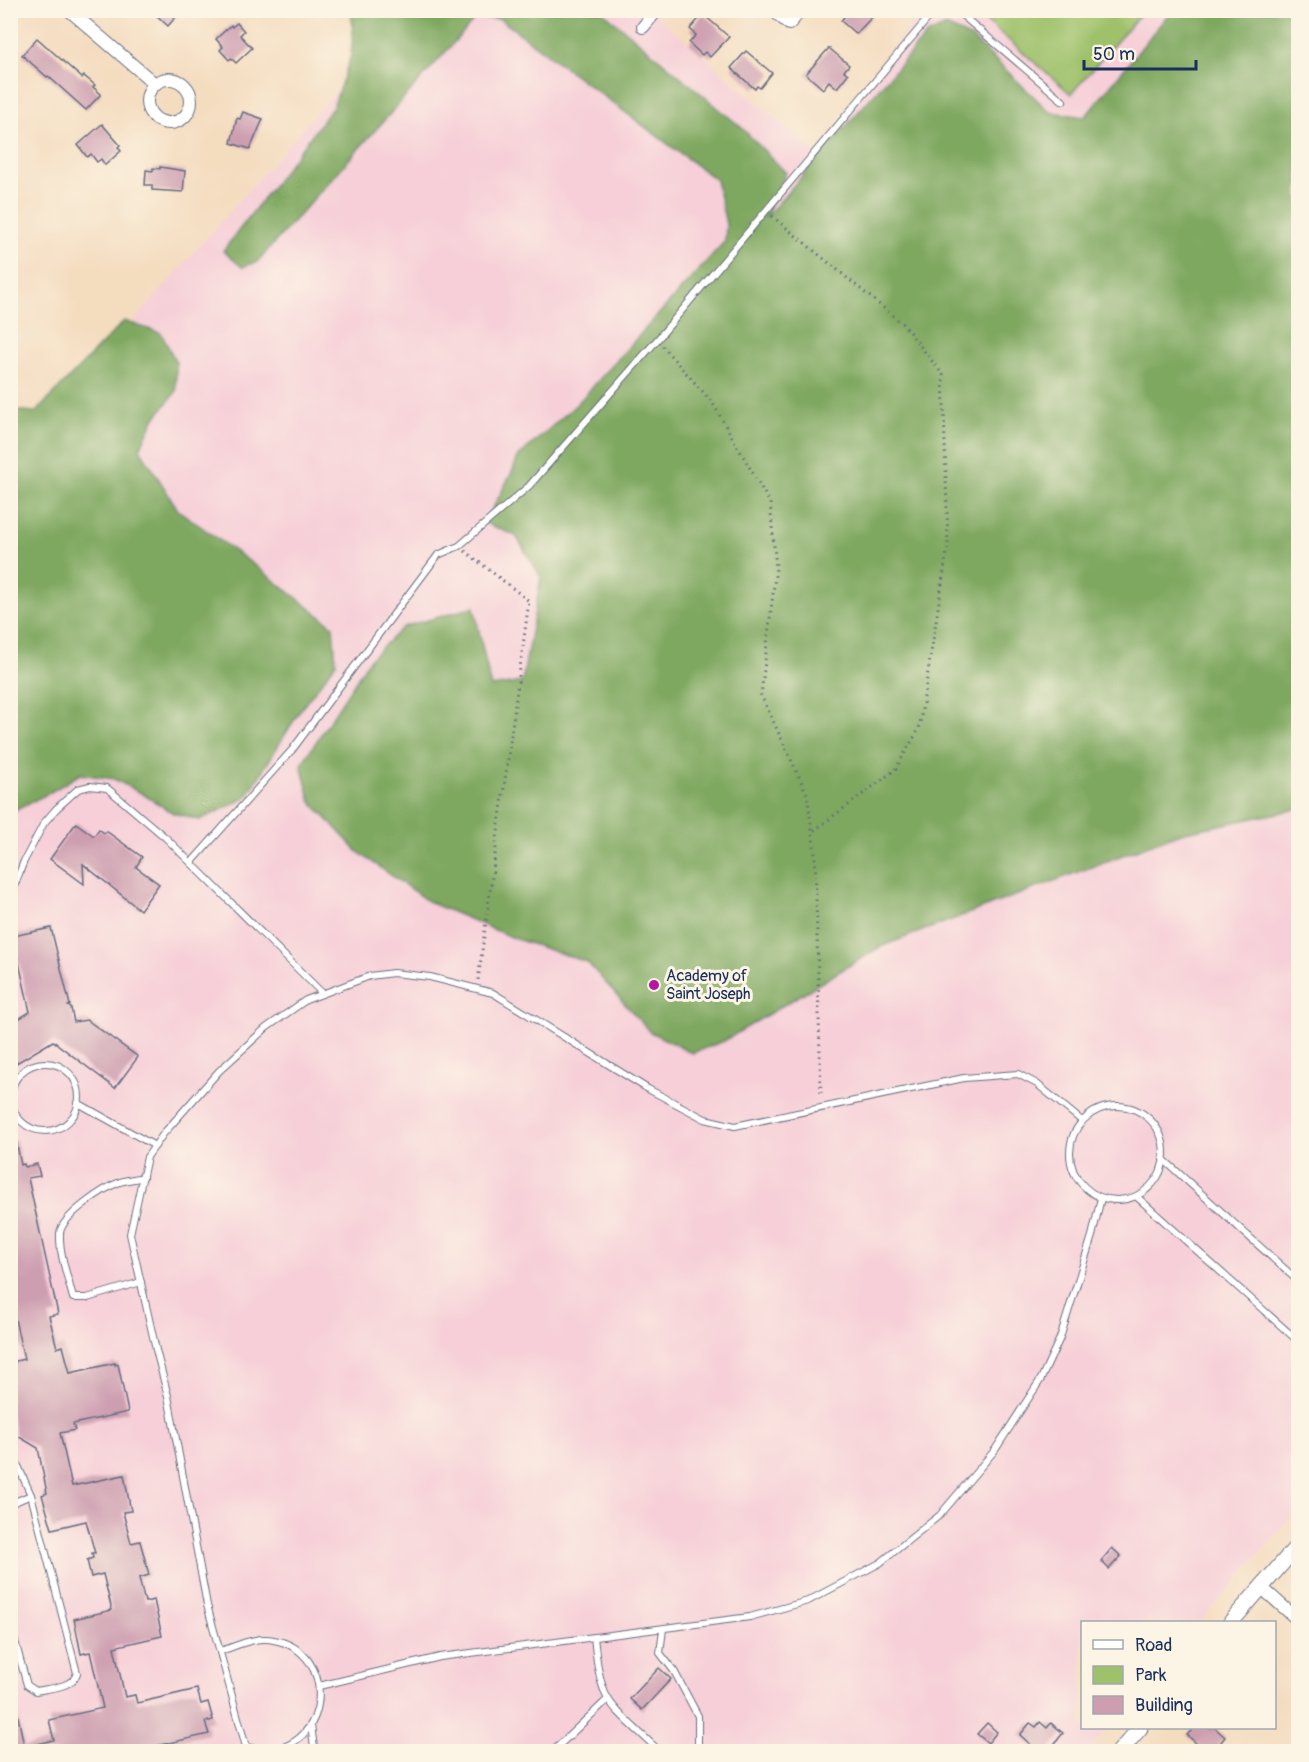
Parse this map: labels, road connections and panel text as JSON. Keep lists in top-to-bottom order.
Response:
{
  "places": ["Academy of Saint Joseph"],
  "legend": ["Road", "Park", "Building"],
  "scale_bar": "50 m"
}
